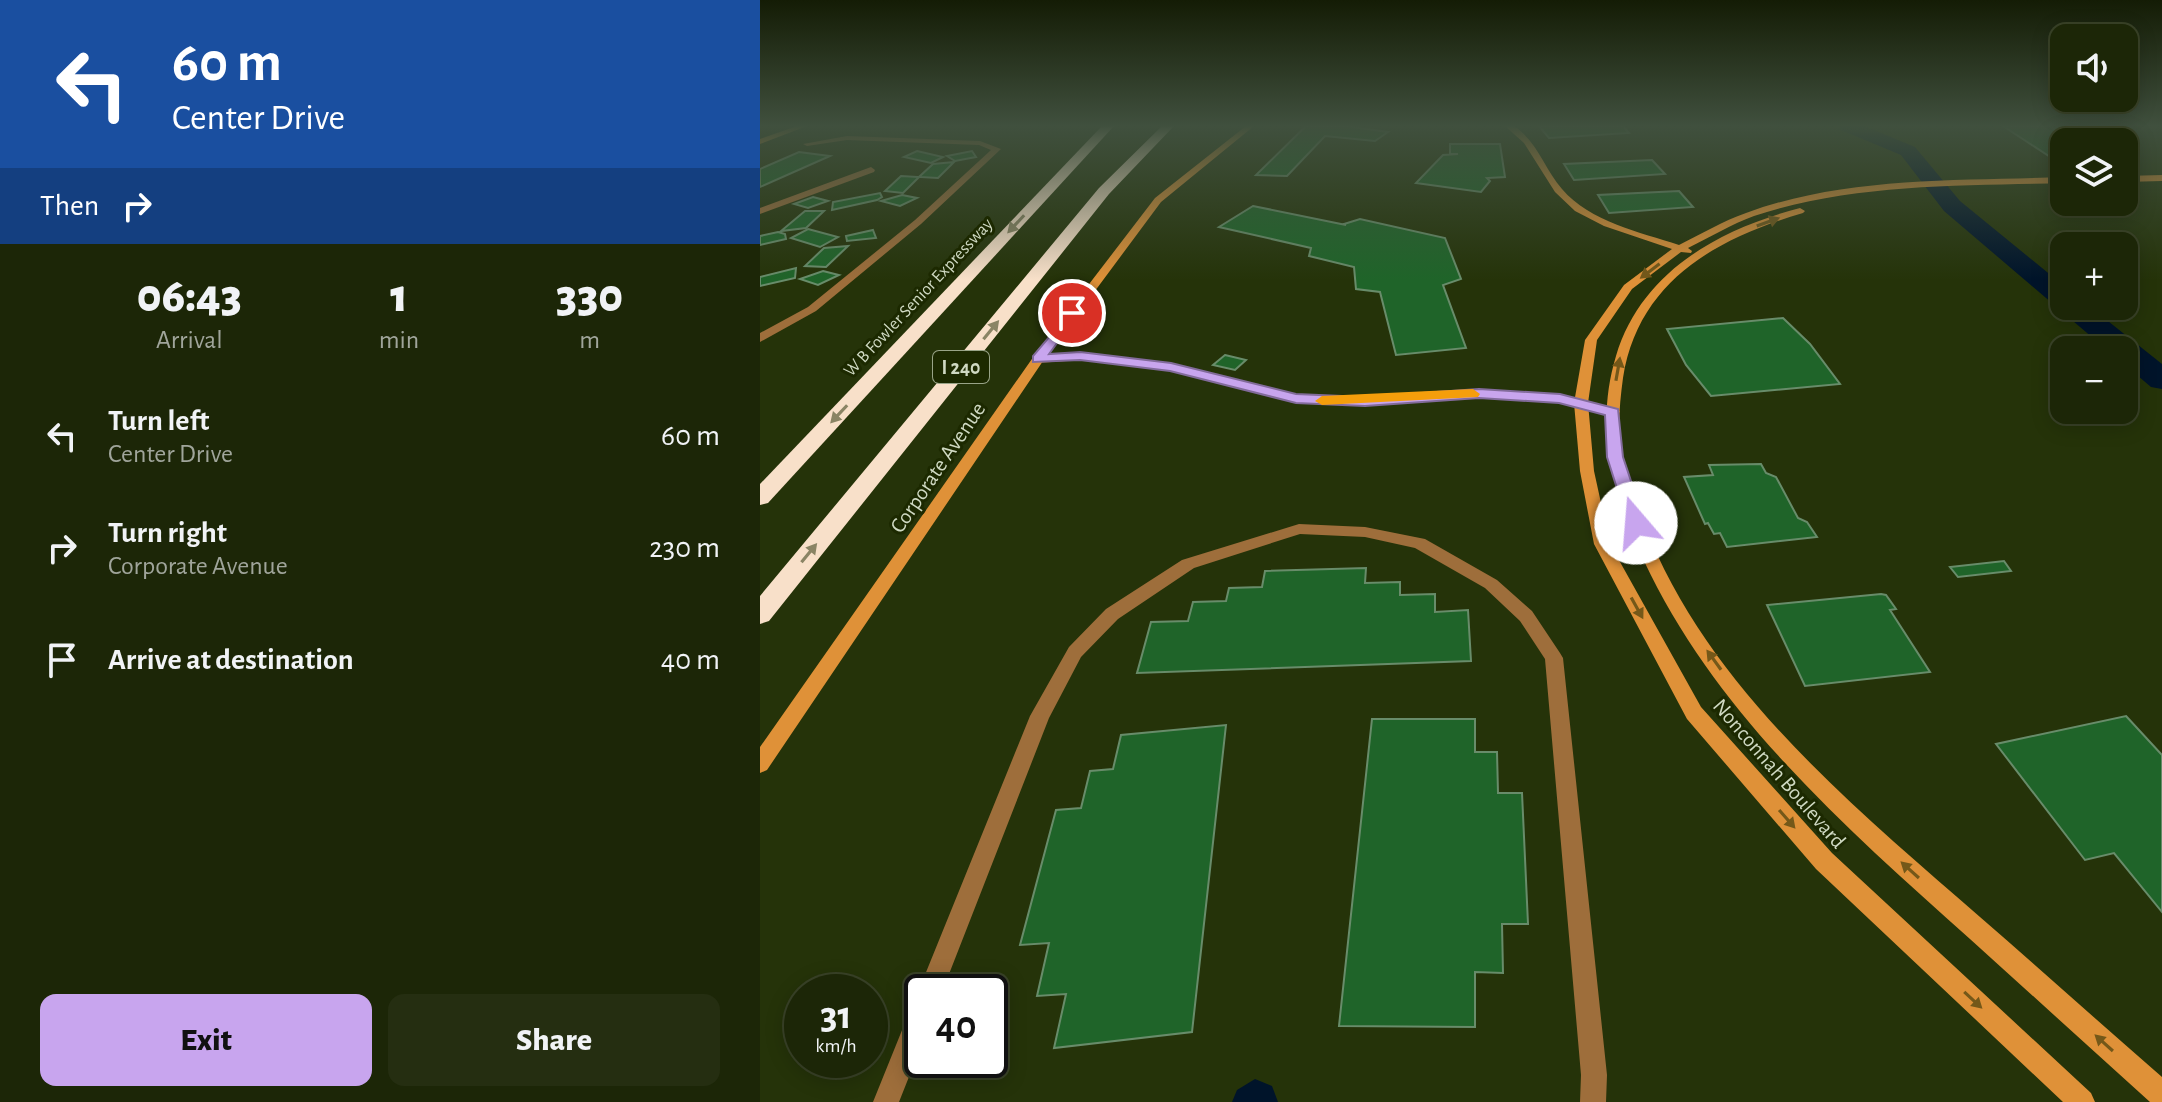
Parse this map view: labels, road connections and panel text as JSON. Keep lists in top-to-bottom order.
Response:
{
  "streets": {
    "highway": ["W B Fowler Senior Expressway", "I 240"],
    "street": ["Corporate Avenue", "Nonconnah Boulevard"]
  },
  "page": {
    "turn": ["60 m", "Center Drive"],
    "map_buttons": ["+", "−"],
    "then": "Then",
    "eta": [
      "06:43",
      "Arrival",
      "1",
      "min",
      "330",
      "m"
    ],
    "list": [
      {
        "name": "Turn left",
        "note": "Center Drive",
        "value": "60 m"
      },
      {
        "name": "Turn right",
        "note": "Corporate Avenue",
        "value": "230 m"
      },
      {
        "name": "Arrive at destination",
        "value": "40 m"
      }
    ],
    "speed": "31 km/h",
    "limit": "40",
    "buttons": ["Exit", "Share"]
  }
}
